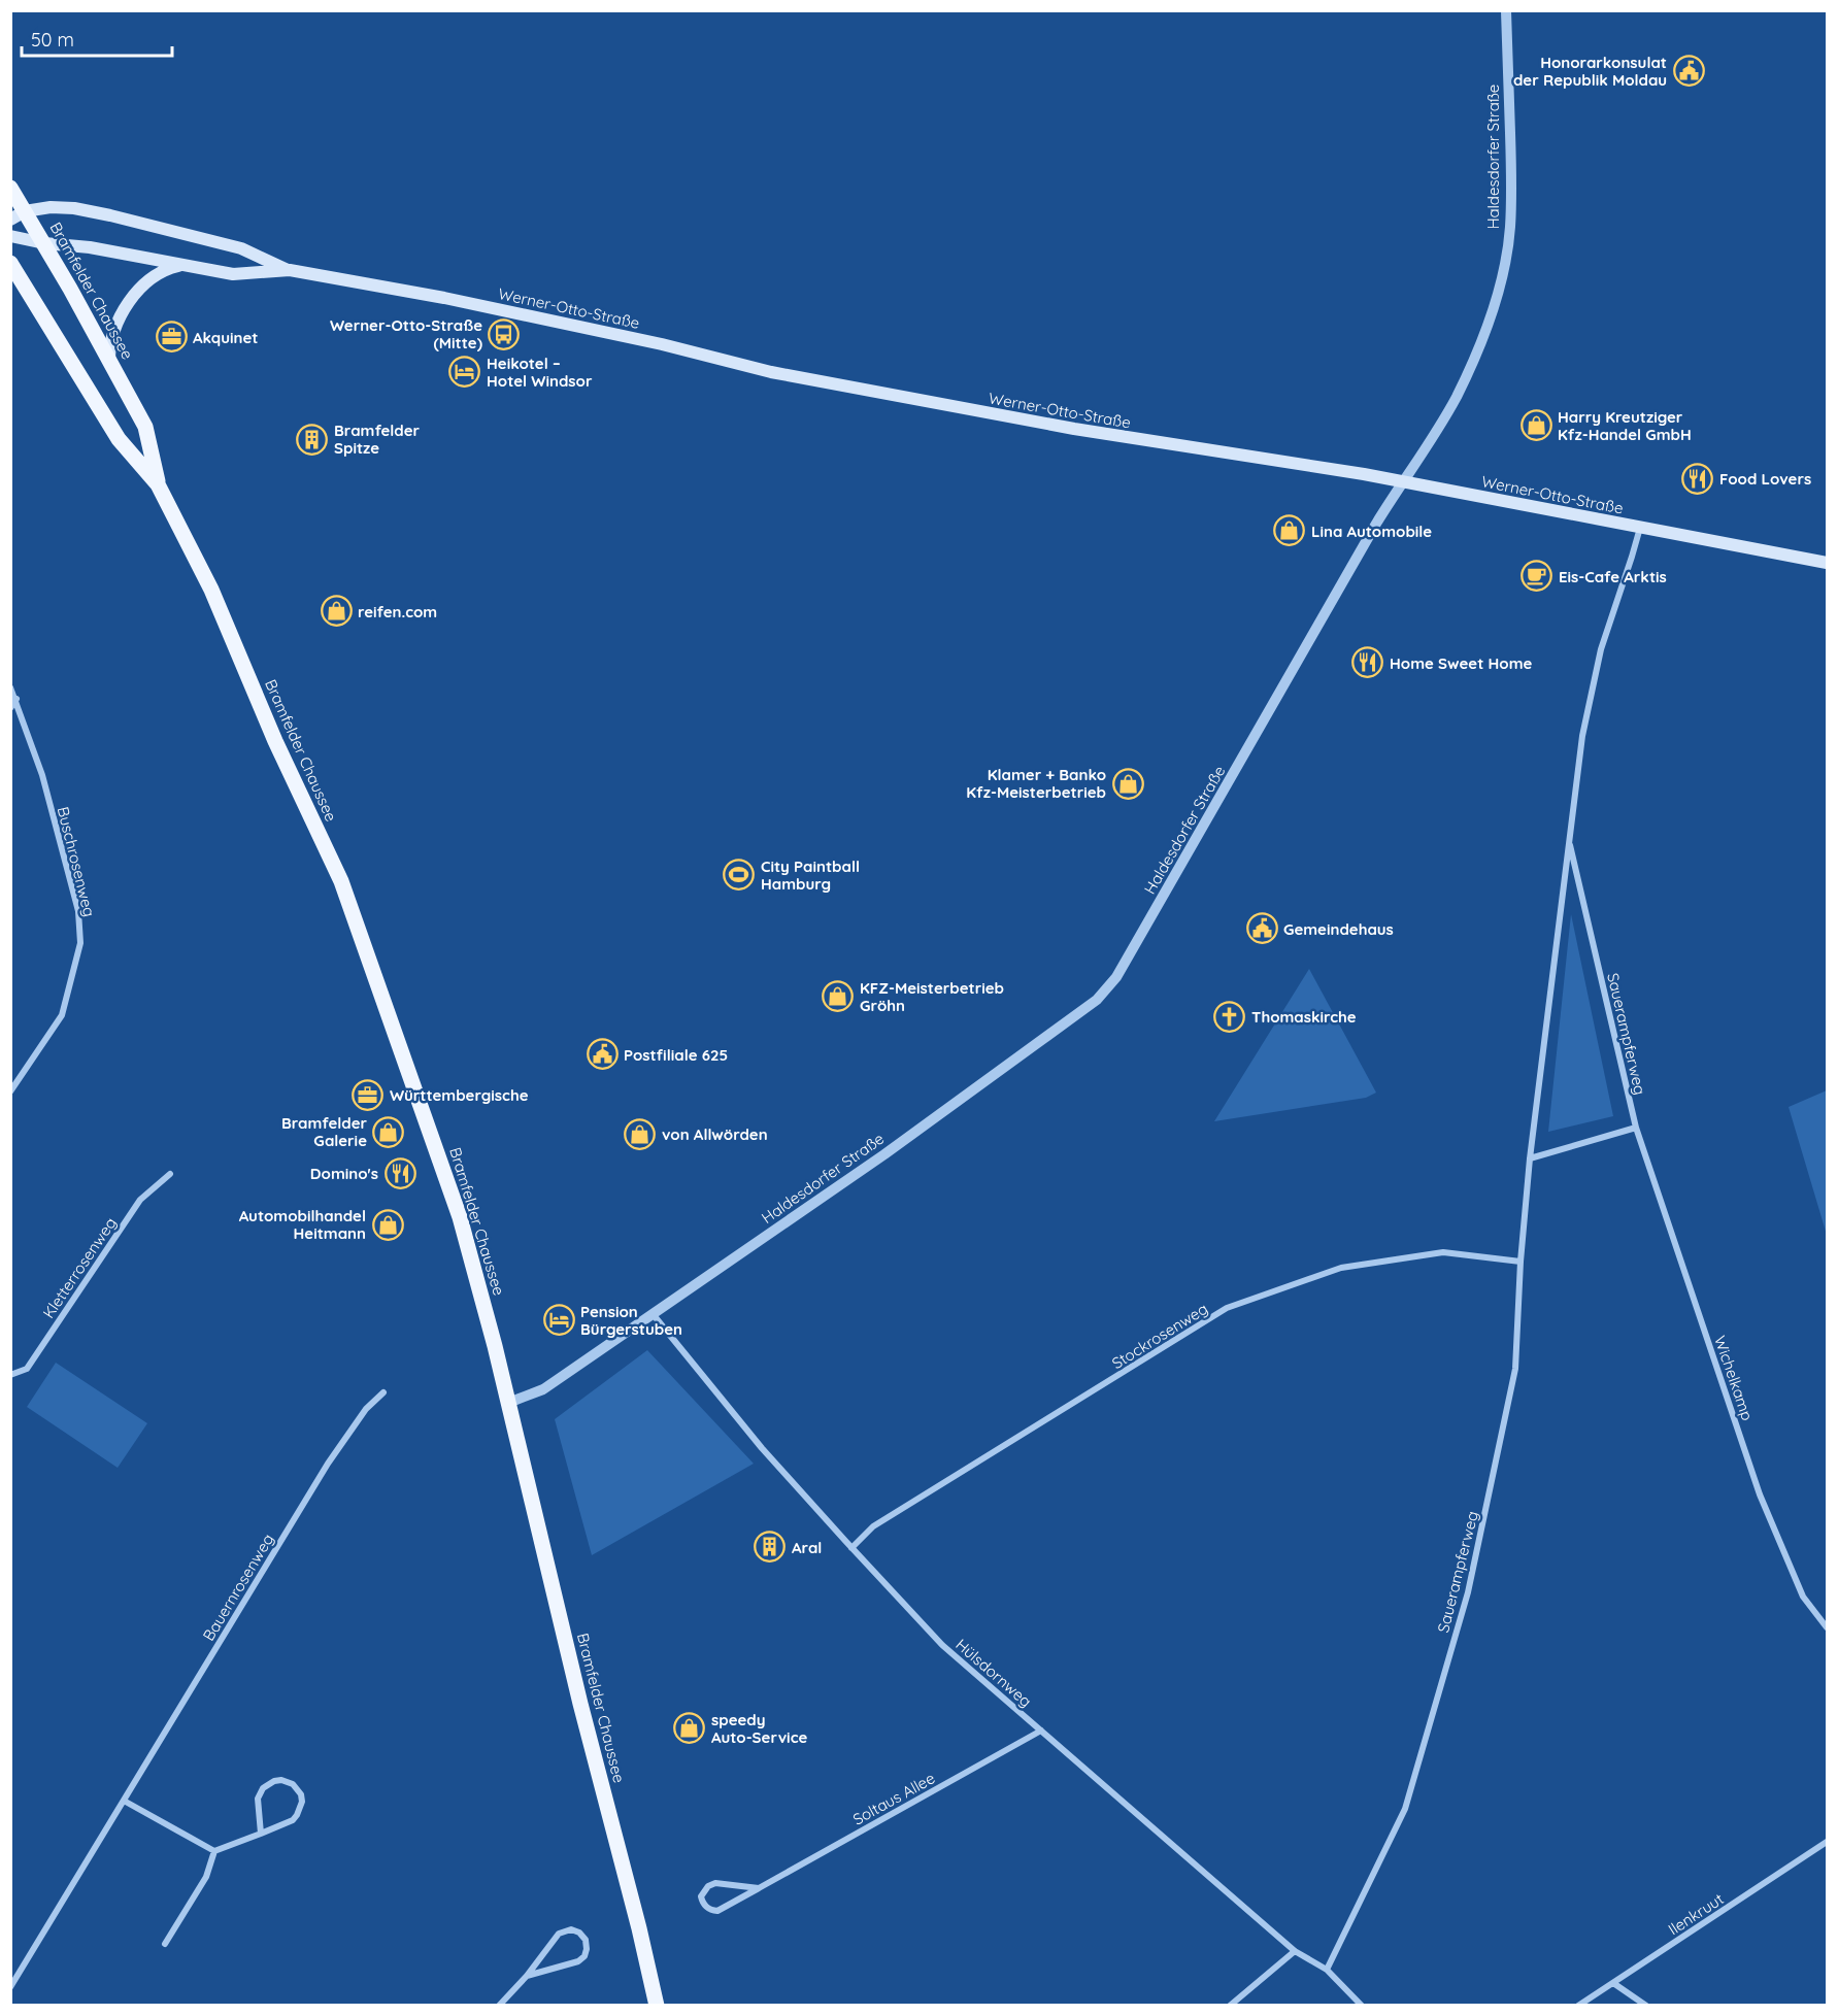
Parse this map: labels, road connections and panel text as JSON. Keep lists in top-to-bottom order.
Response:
{
  "streets": {
    "main road": ["Bramfelder Chaussee", "Werner-Otto-Straße"],
    "street": [
      "Haldesdorfer Straße",
      "Buschrosenweg",
      "Sauerampferweg",
      "Kletterrosenweg",
      "Stockrosenweg",
      "Wichelkamp",
      "Bauernrosenweg",
      "Hülsdornweg",
      "Soltaus Allee",
      "Ilenkruut"
    ]
  },
  "crossings": [
    ["Haldesdorfer Straße", "Bramfelder Chaussee"],
    ["Haldesdorfer Straße", "Werner-Otto-Straße"],
    ["Haldesdorfer Straße", "Hülsdornweg"],
    ["Bramfelder Chaussee", "Werner-Otto-Straße"],
    ["Werner-Otto-Straße", "Sauerampferweg"],
    ["Sauerampferweg", "Stockrosenweg"],
    ["Sauerampferweg", "Wichelkamp"],
    ["Sauerampferweg", "Hülsdornweg"],
    ["Stockrosenweg", "Hülsdornweg"],
    ["Hülsdornweg", "Soltaus Allee"]
  ],
  "places": {
    "public building": ["Honorarkonsulat der Republik Moldau", "Gemeindehaus", "Postfiliale 625"],
    "bus stop": ["Werner-Otto-Straße (Mitte)"],
    "office": ["Akquinet", "Württembergische"],
    "hotel": ["Heikotel – Hotel Windsor", "Pension Bürgerstuben"],
    "shop": [
      "Harry Kreutziger Kfz-Handel GmbH",
      "Lina Automobile",
      "reifen.com",
      "Klamer + Banko Kfz-Meisterbetrieb",
      "KFZ-Meisterbetrieb Gröhn",
      "Bramfelder Galerie",
      "von Allwörden",
      "Automobilhandel Heitmann",
      "speedy Auto-Service"
    ],
    "building": ["Bramfelder Spitze", "Aral"],
    "restaurant": ["Food Lovers", "Home Sweet Home", "Domino's"],
    "cafe": ["Eis-Cafe Arktis"],
    "sports": ["City Paintball Hamburg"],
    "church": ["Thomaskirche"]
  },
  "scale_bar": "50 m"
}
